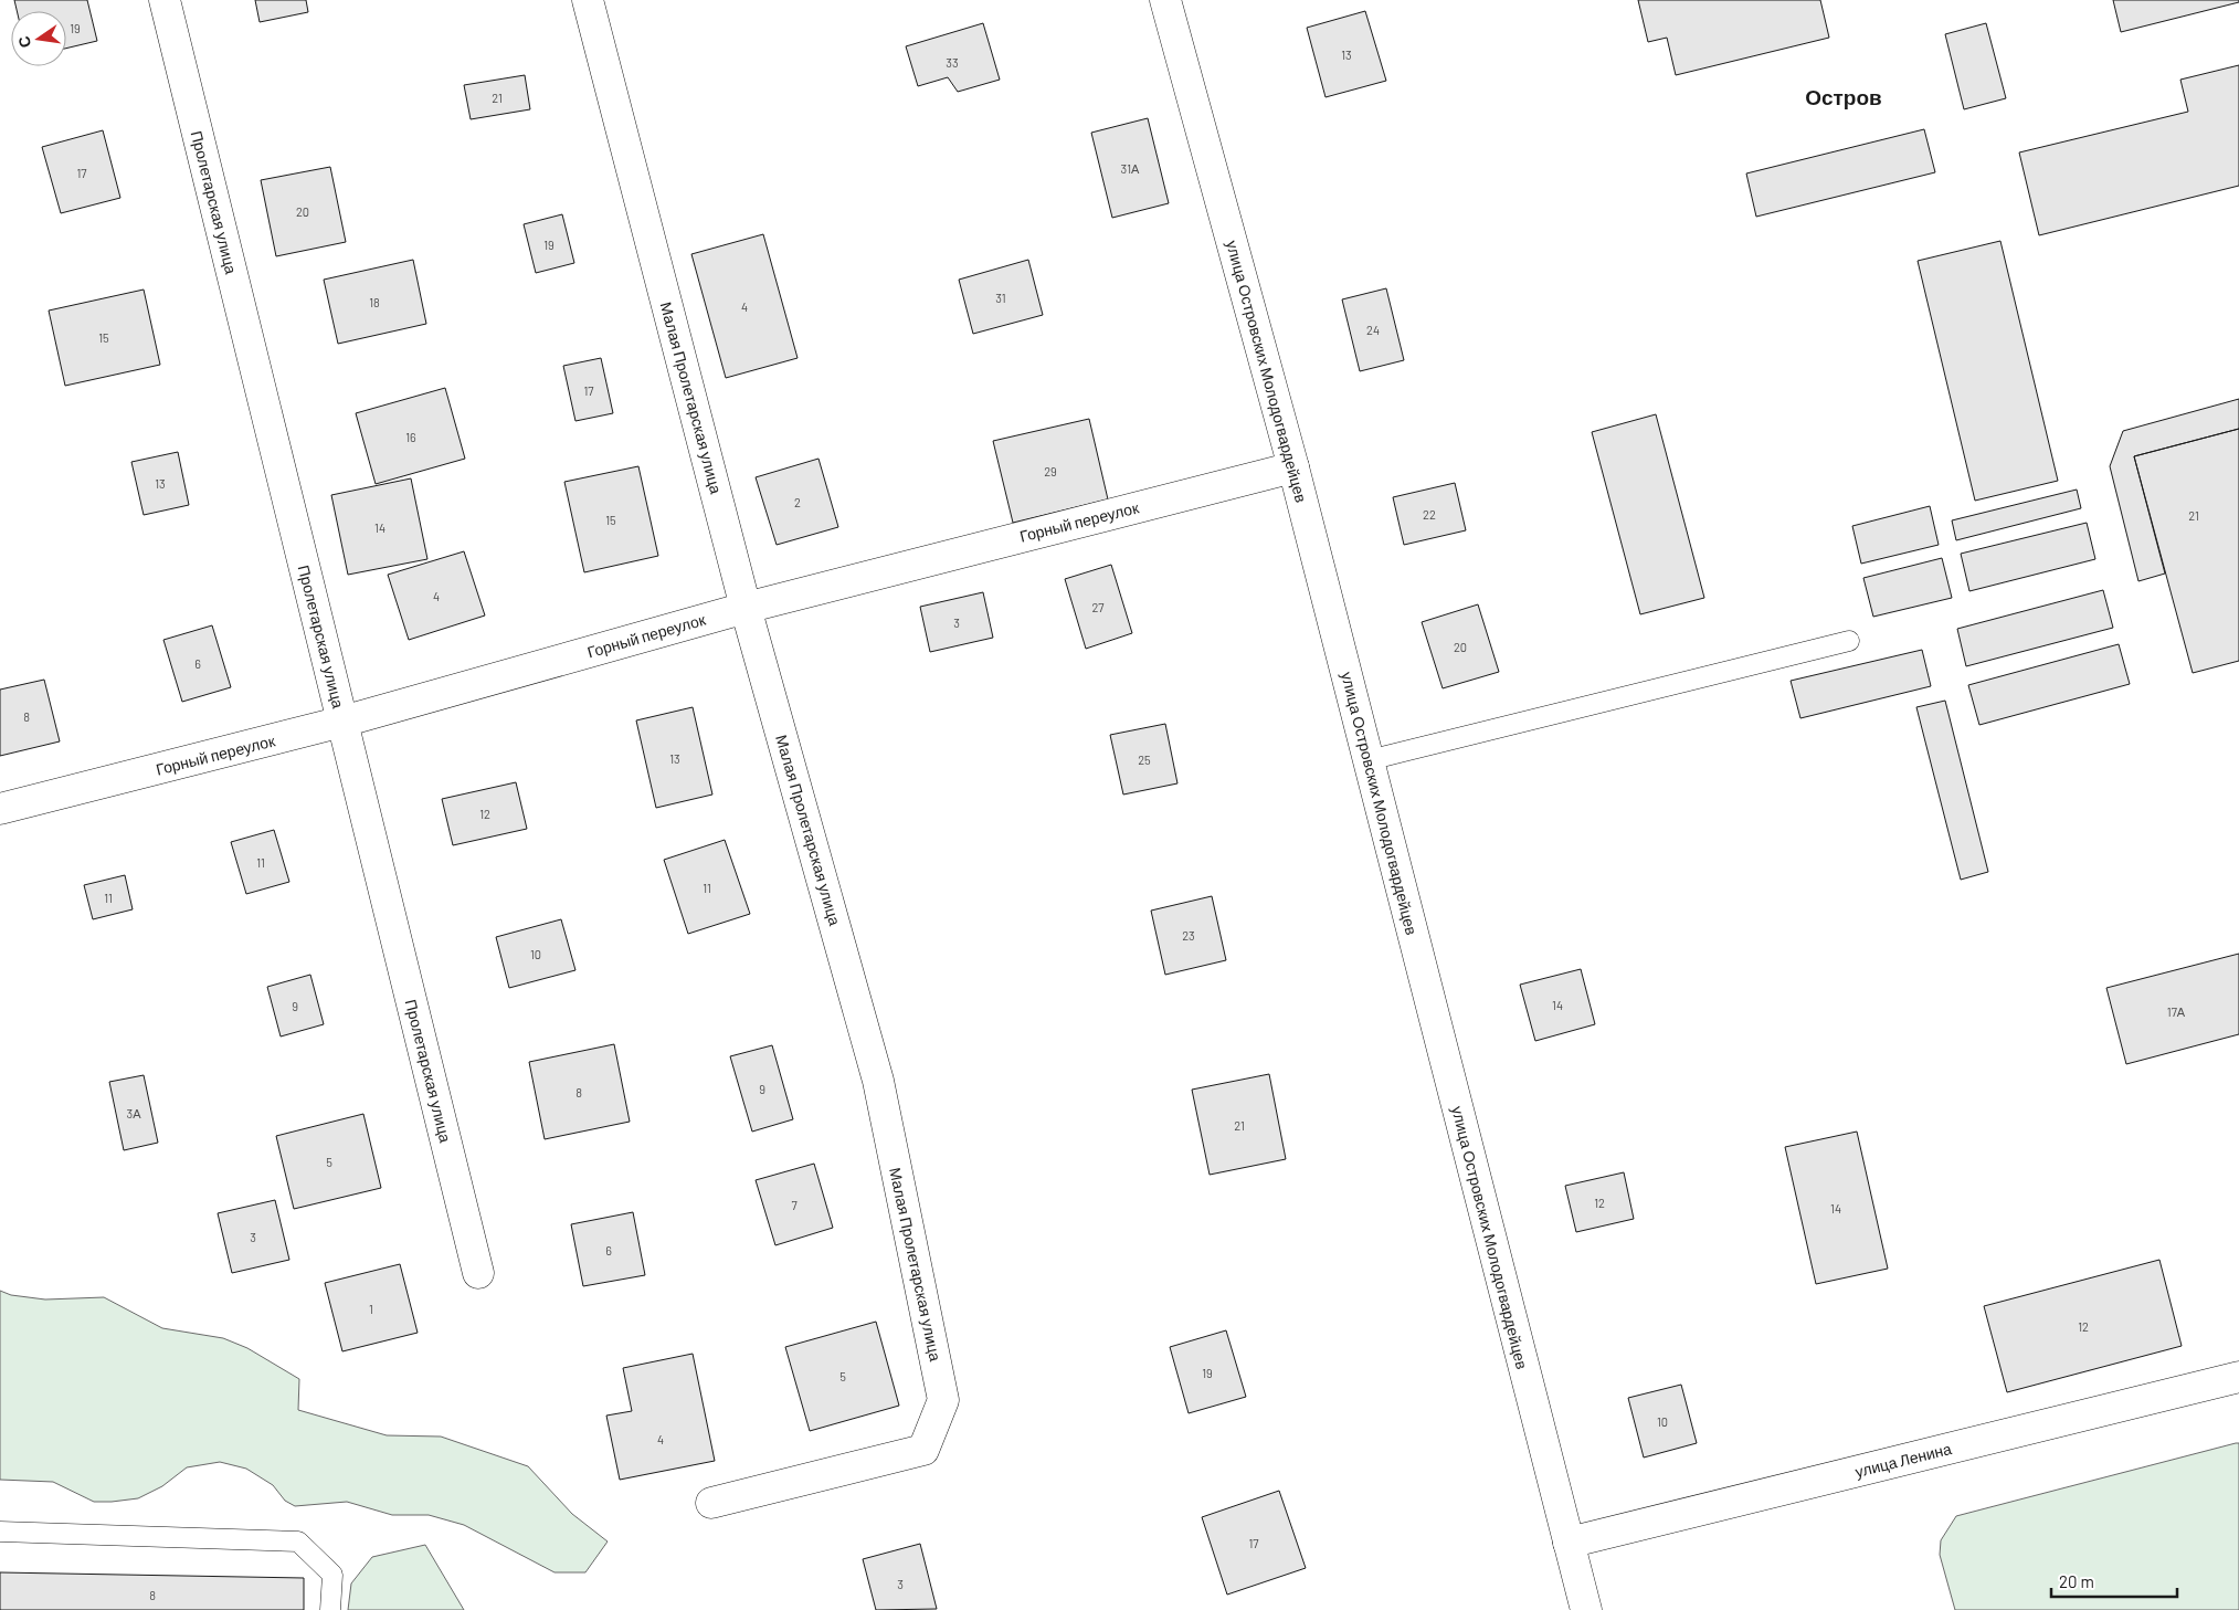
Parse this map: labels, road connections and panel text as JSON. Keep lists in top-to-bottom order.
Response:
{
  "streets": {
    "street": [
      "Пролетарская улица",
      "улица Островских Молодогвардейцев",
      "Малая Пролетарская улица",
      "Горный переулок",
      "улица Ленина"
    ]
  },
  "crossings": [
    ["Пролетарская улица", "Горный переулок"],
    ["улица Островских Молодогвардейцев", "Горный переулок"],
    ["улица Островских Молодогвардейцев", "улица Ленина"],
    ["Малая Пролетарская улица", "Горный переулок"]
  ],
  "districts": ["Остров"],
  "house_numbers": [
    "19",
    "13",
    "33",
    "21",
    "31А",
    "17",
    "20",
    "19",
    "31",
    "18",
    "4",
    "24",
    "15",
    "17",
    "16",
    "29",
    "13",
    "2",
    "22",
    "21",
    "15",
    "14",
    "4",
    "27",
    "3",
    "20",
    "6",
    "8",
    "13",
    "25",
    "12",
    "11",
    "11",
    "11",
    "23",
    "10",
    "14",
    "9",
    "17А",
    "9",
    "8",
    "3А",
    "21",
    "5",
    "12",
    "7",
    "14",
    "3",
    "6",
    "1",
    "12",
    "19",
    "5",
    "10",
    "4",
    "17",
    "3",
    "8"
  ],
  "scale_bar": "20 m",
  "north": "left"
}
